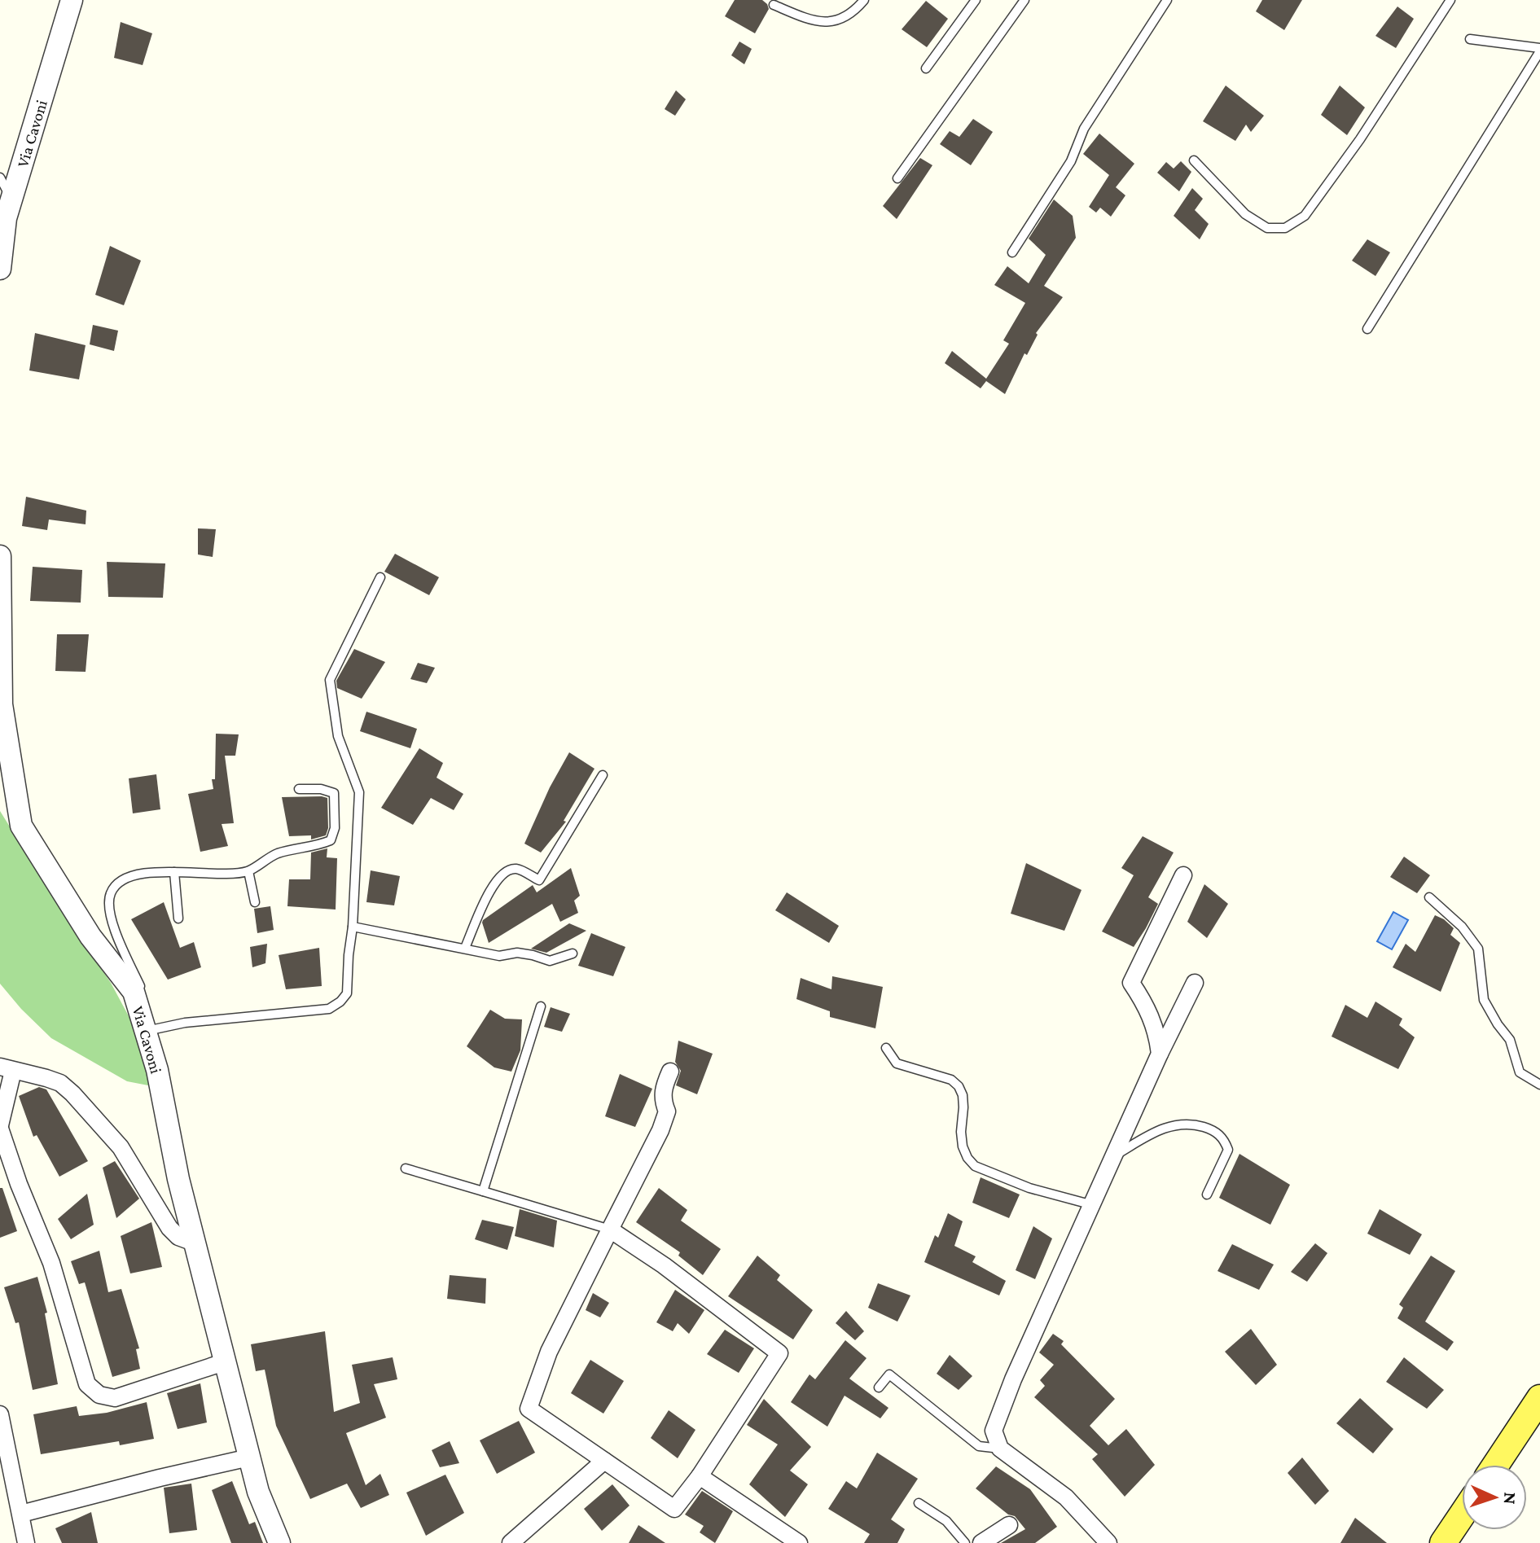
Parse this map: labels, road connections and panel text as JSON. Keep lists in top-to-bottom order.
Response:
{
  "streets": {
    "street": ["Via Cavoni"]
  },
  "north": "right"
}
